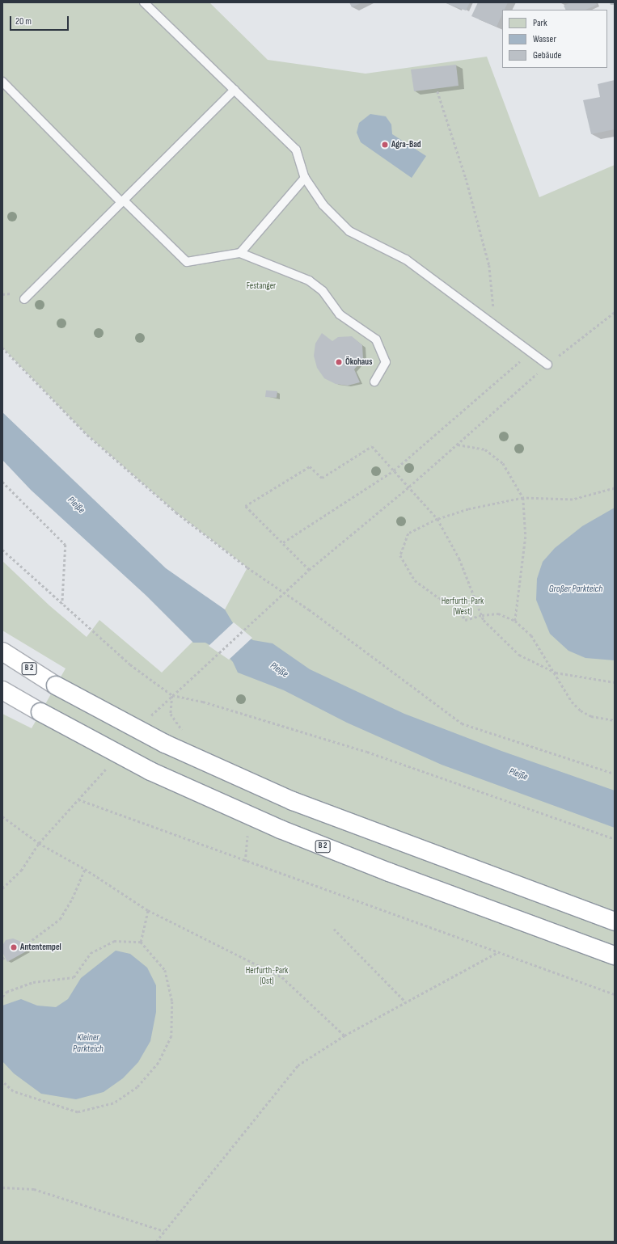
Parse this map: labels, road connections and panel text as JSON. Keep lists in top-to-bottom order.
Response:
{
  "streets": {
    "highway": ["B 2"]
  },
  "water": ["Pleiße", "Großer Parkteich", "Kleiner Parkteich"],
  "parks": ["Festanger", "Herfurth-Park (West)", "Herfurth-Park (Ost)"],
  "places": ["Agra-Bad", "Ökohaus", "Antentempel"],
  "legend": ["Park", "Wasser", "Gebäude"],
  "scale_bar": "20 m"
}
